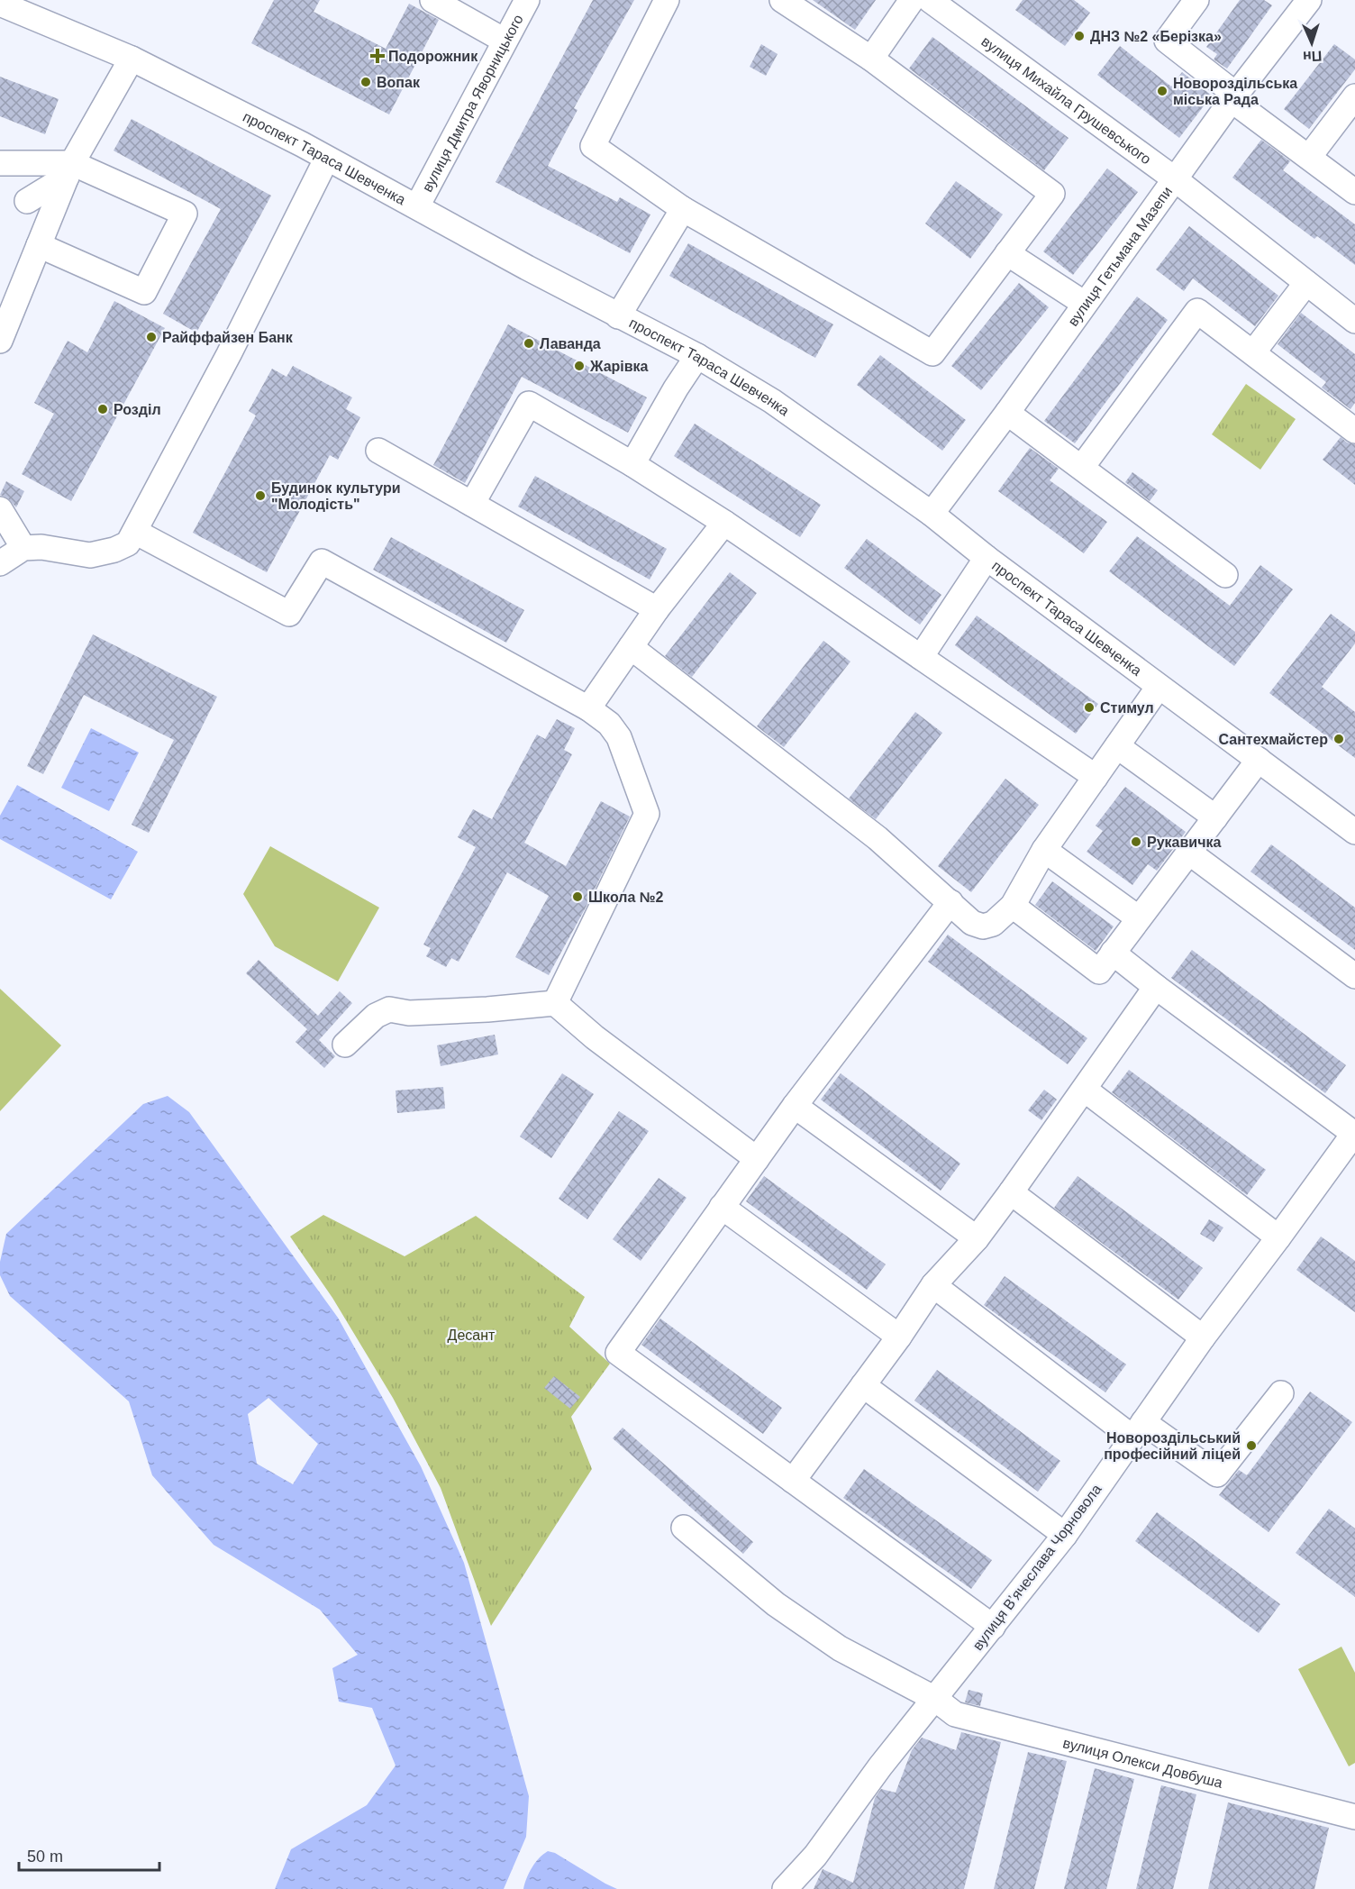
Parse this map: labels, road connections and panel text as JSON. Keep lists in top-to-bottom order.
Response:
{
  "streets": {
    "street": [
      "вулиця Михайла Грушевського",
      "вулиця Дмитра Яворницького",
      "проспект Тараса Шевченка",
      "вулиця Гетьмана Мазепи",
      "вулиця Вʼячеслава Чорновола",
      "вулиця Олекси Довбуша"
    ]
  },
  "crossings": [
    ["вулиця Михайла Грушевського", "вулиця Гетьмана Мазепи"],
    ["вулиця Дмитра Яворницького", "проспект Тараса Шевченка"],
    ["проспект Тараса Шевченка", "вулиця Гетьмана Мазепи"],
    ["вулиця Вʼячеслава Чорновола", "вулиця Олекси Довбуша"]
  ],
  "parks": ["Десант"],
  "places": {
    "other": [
      "ДНЗ №2 «Берізка»",
      "Вопак",
      "Новороздільська міська Рада",
      "Райффайзен Банк",
      "Лаванда",
      "Жарівка",
      "Розділ",
      "Будинок культури \"Молодість\"",
      "Стимул",
      "Сантехмайстер",
      "Рукавичка",
      "Школа №2",
      "Новороздільський професійний ліцей"
    ],
    "health": ["Подорожник"]
  },
  "scale_bar": "50 m",
  "north": "bottom"
}
